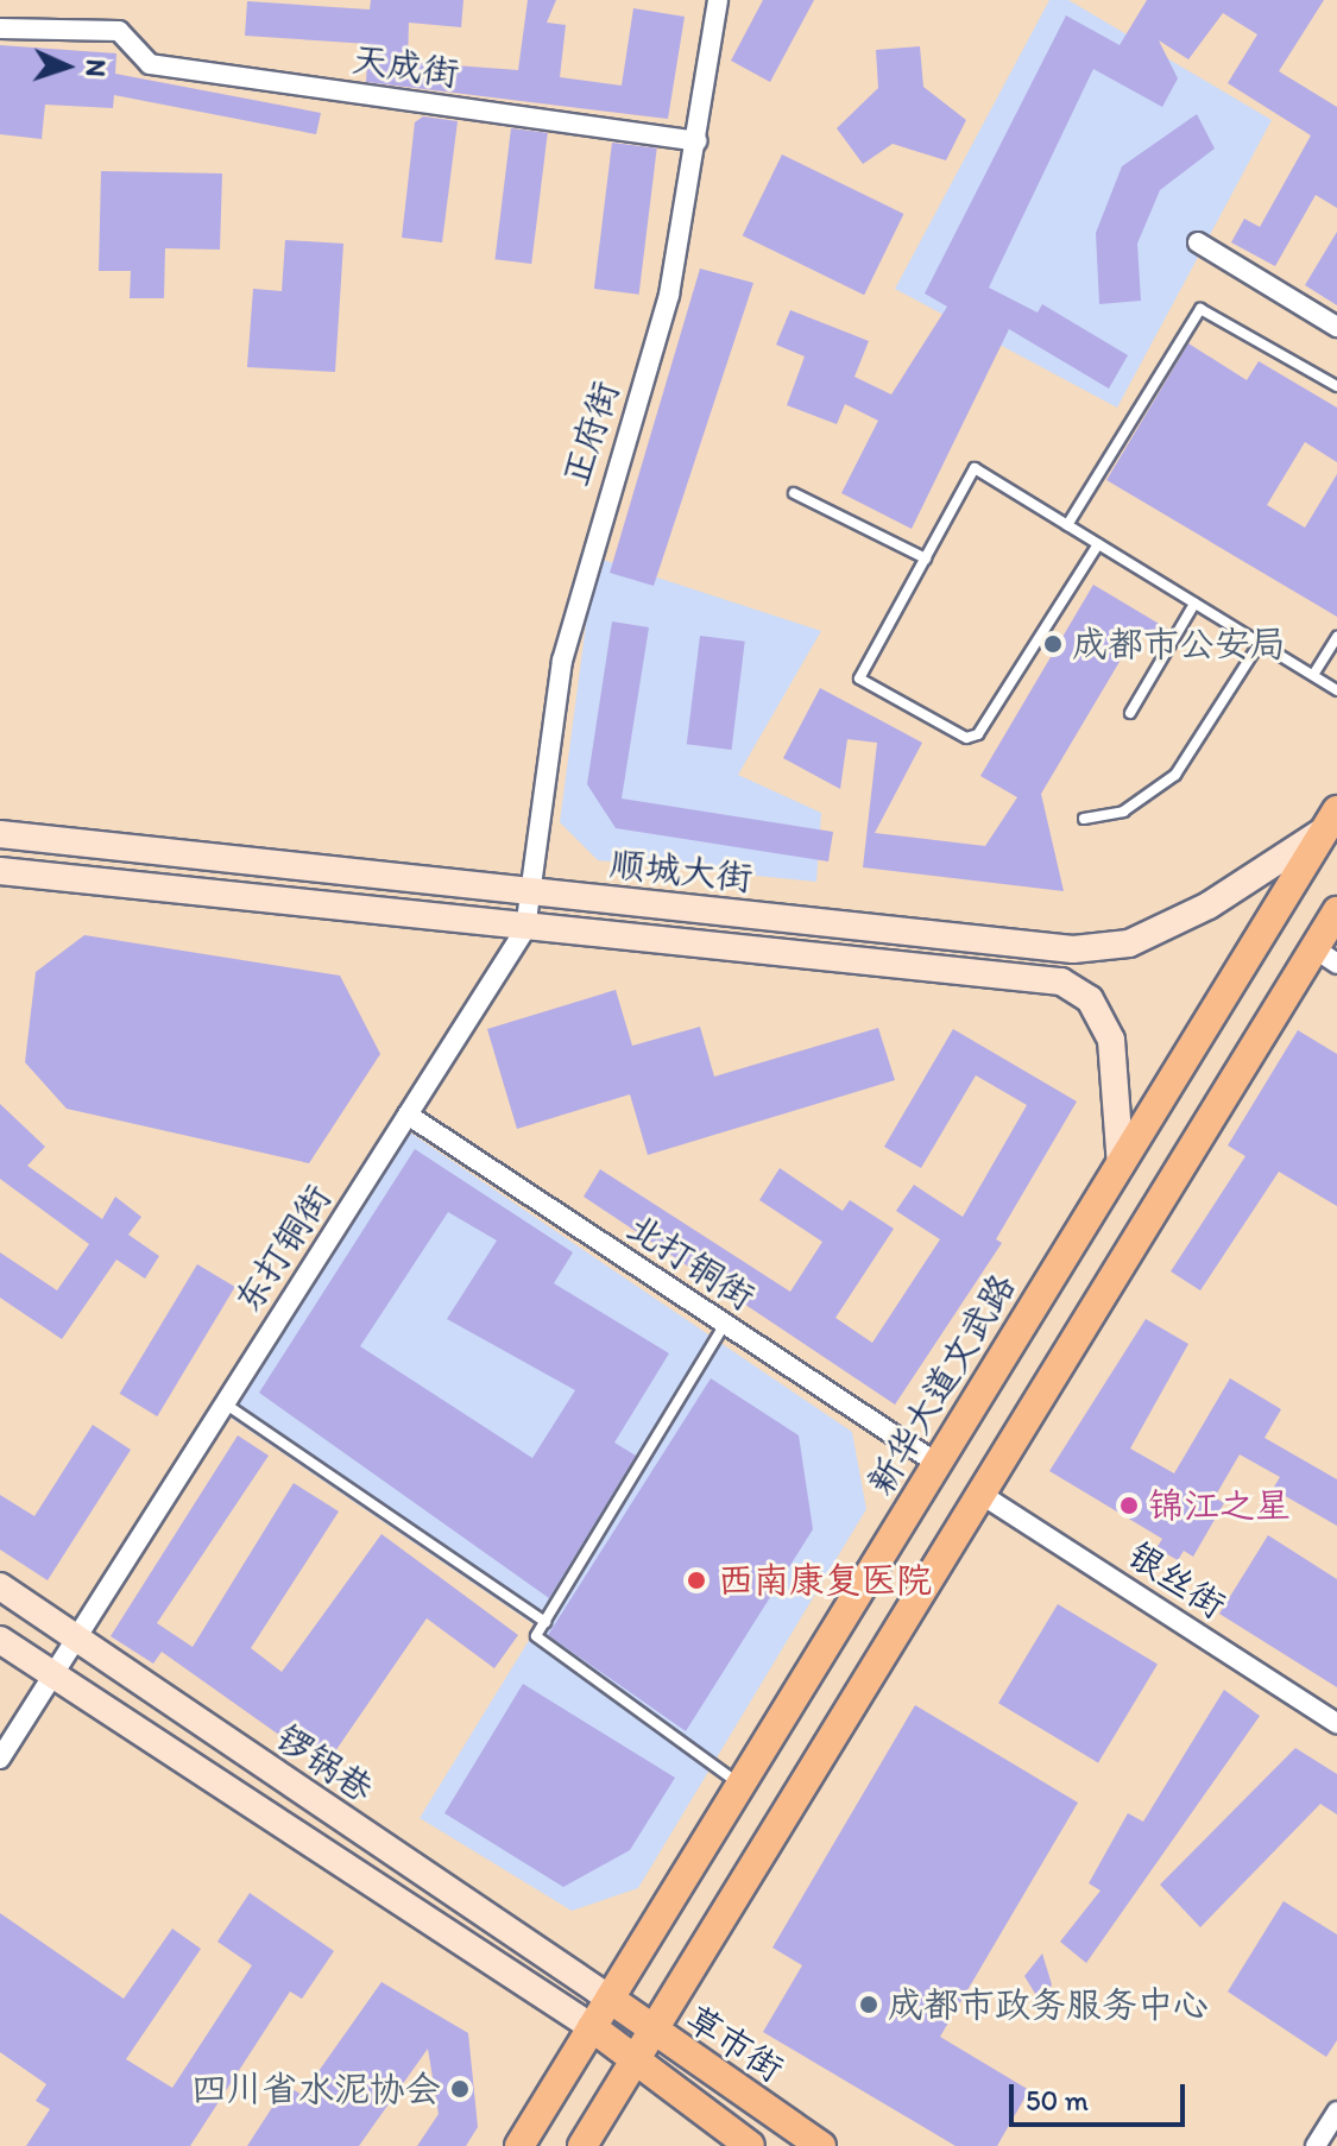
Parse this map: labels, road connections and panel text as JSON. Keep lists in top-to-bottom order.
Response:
{
  "streets": {
    "main road": [
      "顺城大街",
      "新华大道文武路",
      "锣锅巷",
      "草市街"
    ],
    "street": [
      "天成街",
      "正府街",
      "东打铜街",
      "北打铜街",
      "银丝街"
    ]
  },
  "crossings": [
    ["天成街", "正府街"],
    ["正府街", "顺城大街"],
    ["正府街", "东打铜街"],
    ["顺城大街", "东打铜街"],
    ["顺城大街", "新华大道文武路"],
    ["东打铜街", "北打铜街"],
    ["东打铜街", "锣锅巷"],
    ["北打铜街", "新华大道文武路"],
    ["新华大道文武路", "锣锅巷"],
    ["新华大道文武路", "草市街"],
    ["锣锅巷", "草市街"]
  ],
  "places": [
    "成都市公安局",
    "锦江之星",
    "西南康复医院",
    "成都市政务服务中心",
    "四川省水泥协会"
  ],
  "scale_bar": "50 m",
  "north": "right"
}
